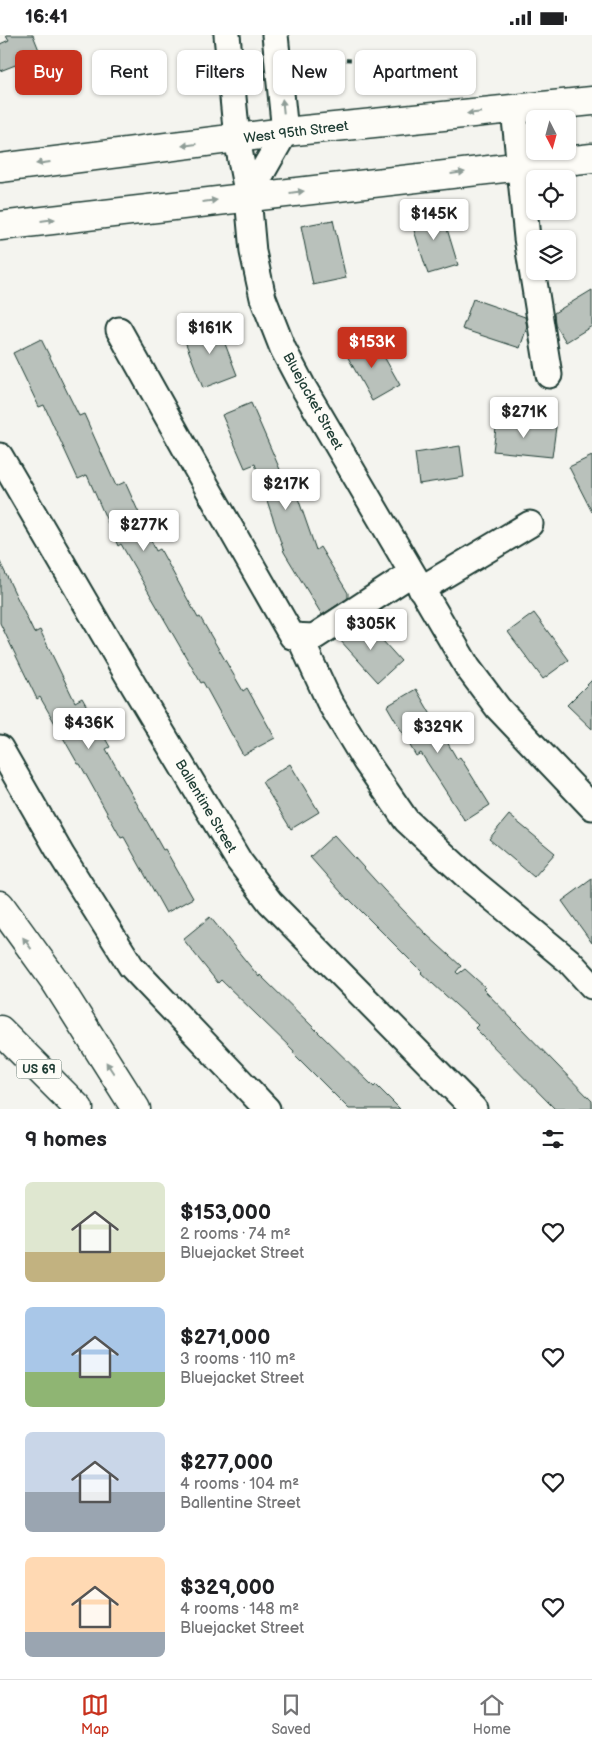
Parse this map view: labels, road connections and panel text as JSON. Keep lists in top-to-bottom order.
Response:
{
  "streets": {
    "main road": ["West 95th Street", "US 69"],
    "street": ["Bluejacket Street", "Ballentine Street"]
  },
  "crossings": [
    ["West 95th Street", "Bluejacket Street"]
  ],
  "north": "bottom",
  "page": {
    "status": "16:41",
    "chip": [
      "Buy",
      "Rent",
      "Filters",
      "New",
      "Apartment"
    ],
    "price": [
      "$145K",
      "$161K",
      "$153K",
      "$271K",
      "$217K",
      "$277K",
      "$305K",
      "$436K",
      "$329K"
    ],
    "heading": "9 homes",
    "list": [
      {
        "name": "$153,000",
        "note": "2 rooms · 74 m² · Bluejacket Street"
      },
      {
        "name": "$271,000",
        "note": "3 rooms · 110 m² · Bluejacket Street"
      },
      {
        "name": "$277,000",
        "note": "4 rooms · 104 m² · Ballentine Street"
      },
      {
        "name": "$329,000",
        "note": "4 rooms · 148 m² · Bluejacket Street"
      }
    ],
    "tabs": ["Map", "Saved", "Home"]
  }
}
